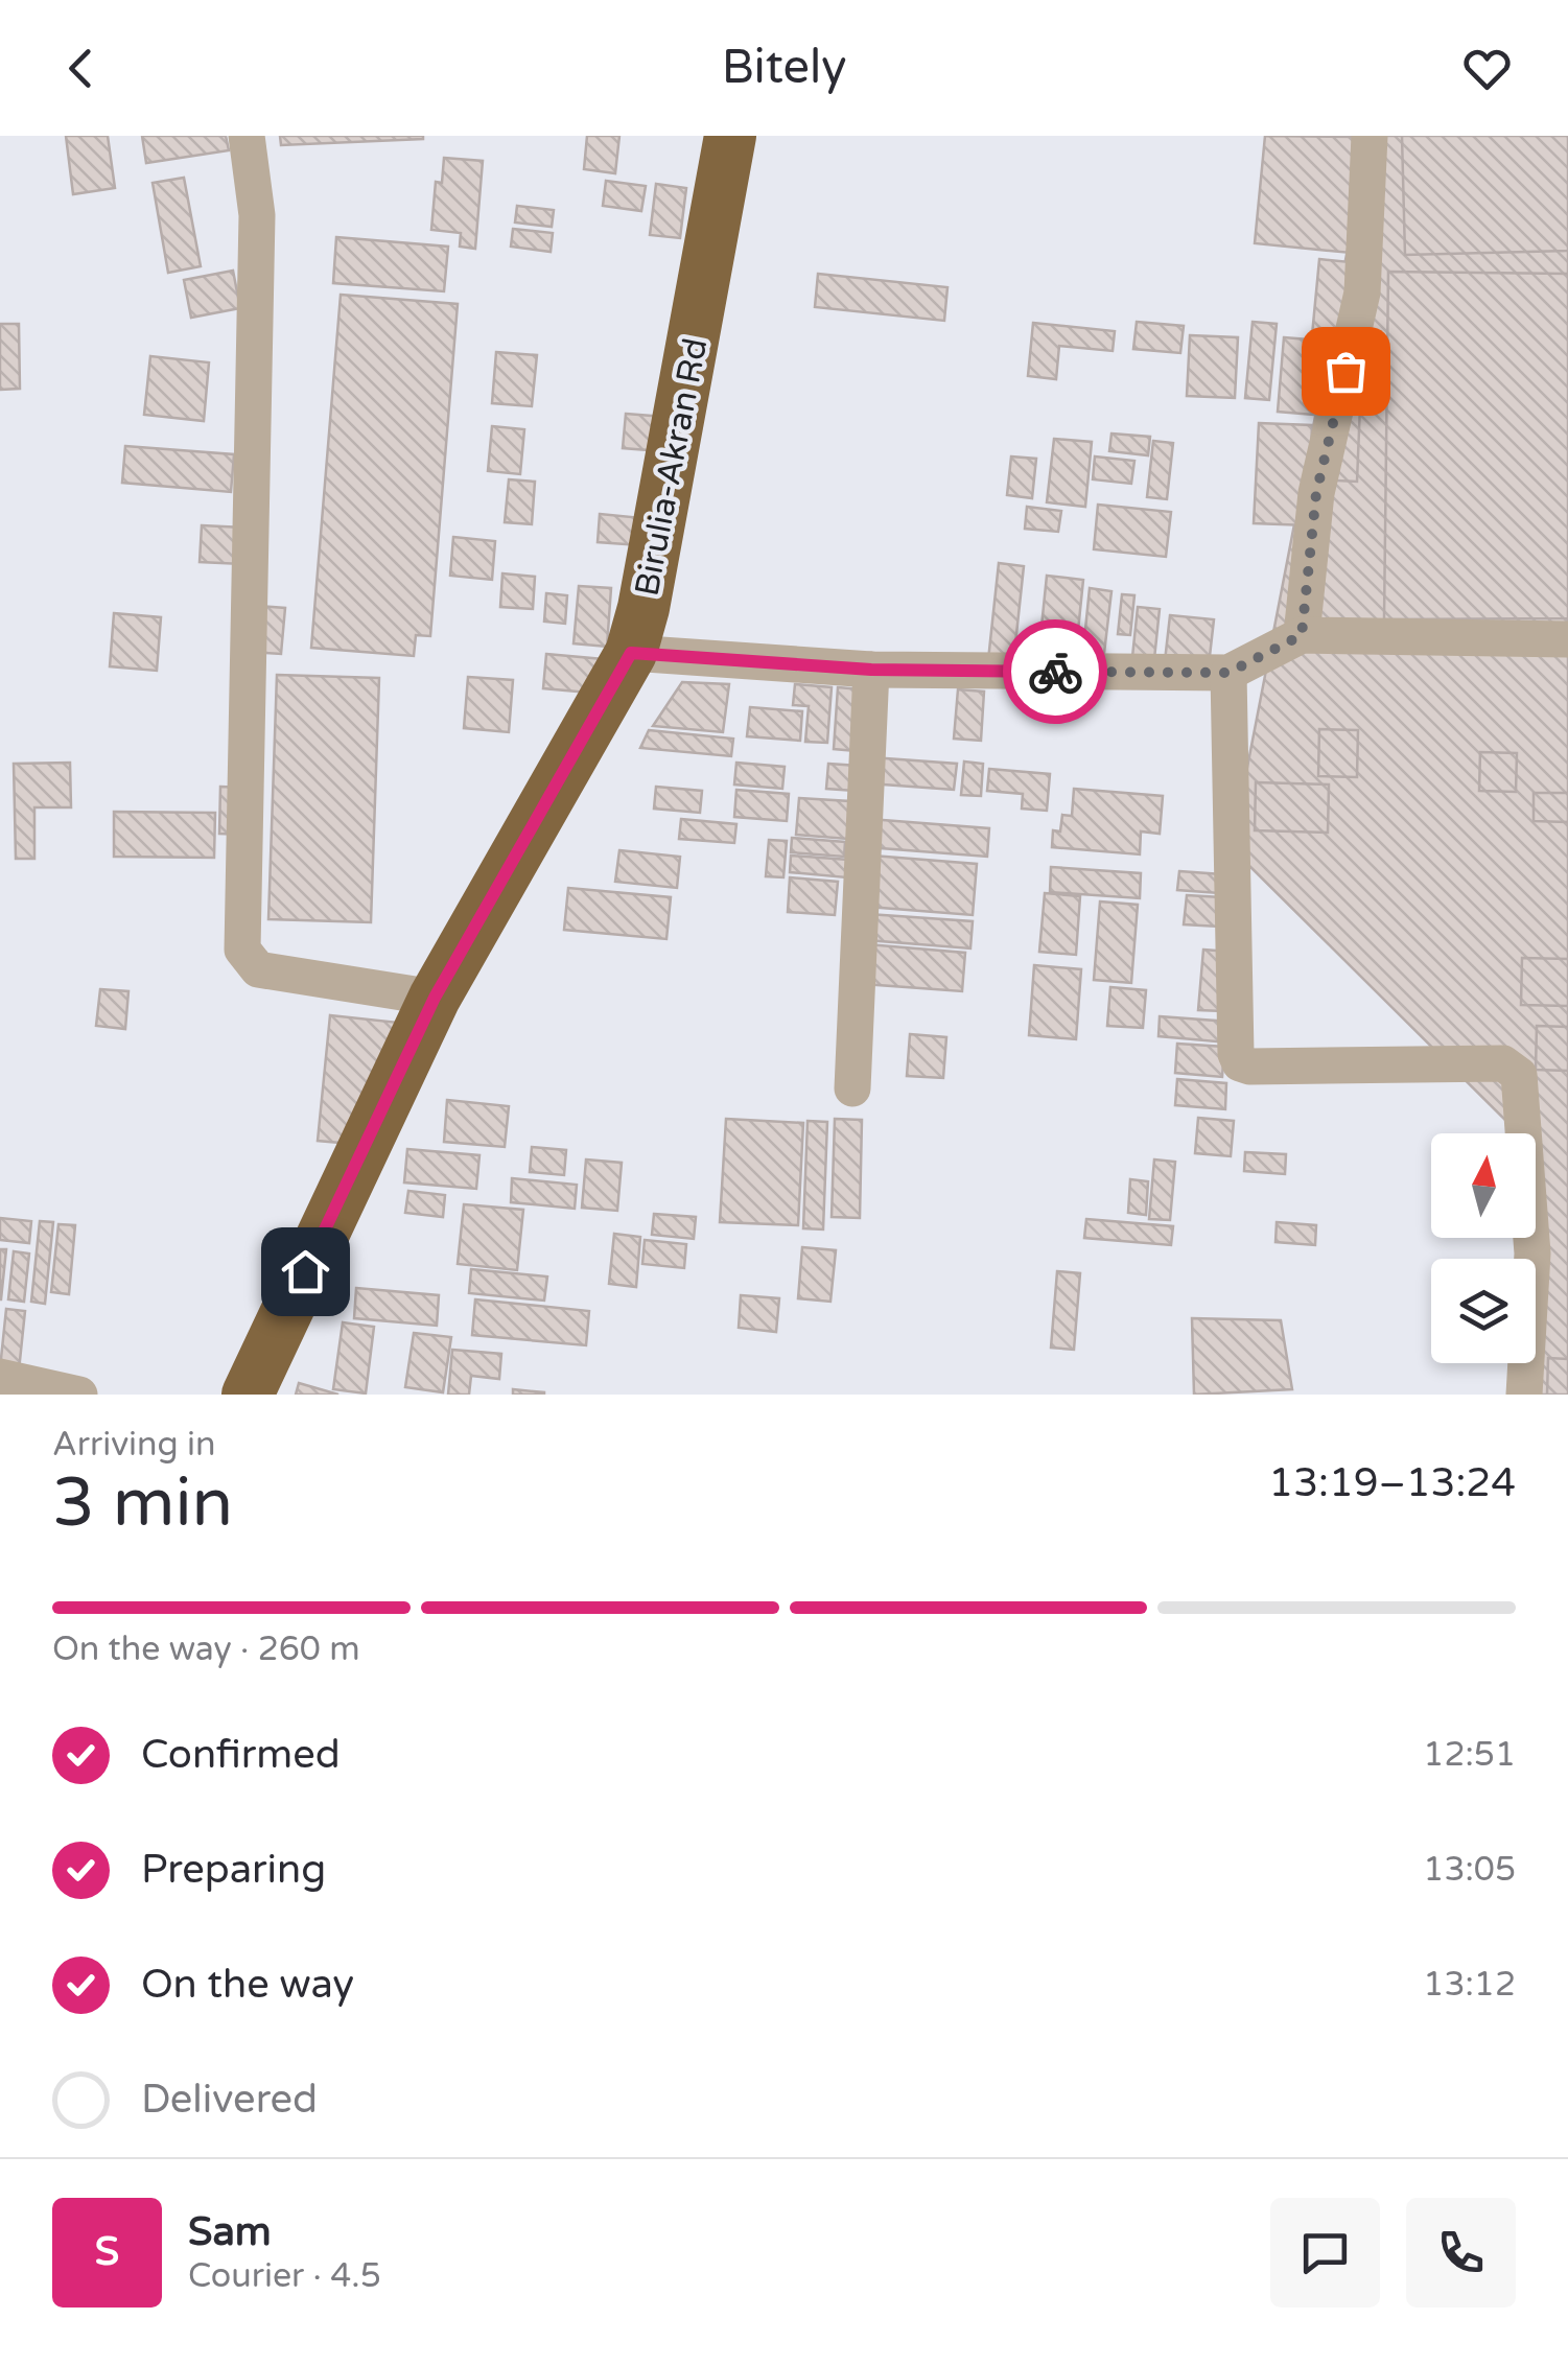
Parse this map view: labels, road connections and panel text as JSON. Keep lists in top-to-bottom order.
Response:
{
  "streets": {
    "highway": ["Birulia-Akran Rd"]
  },
  "north": "top",
  "page": {
    "header": "Bitely",
    "heading": ["3 min", "Arriving in", "13:19–13:24"],
    "panel": ["Sam", "Courier · 4.5"],
    "bar": "On the way · 260 m",
    "list": [
      ["Confirmed", "12:51"],
      ["Preparing", "13:05"],
      ["On the way", "13:12"],
      "Delivered"
    ],
    "round": "S"
  }
}
